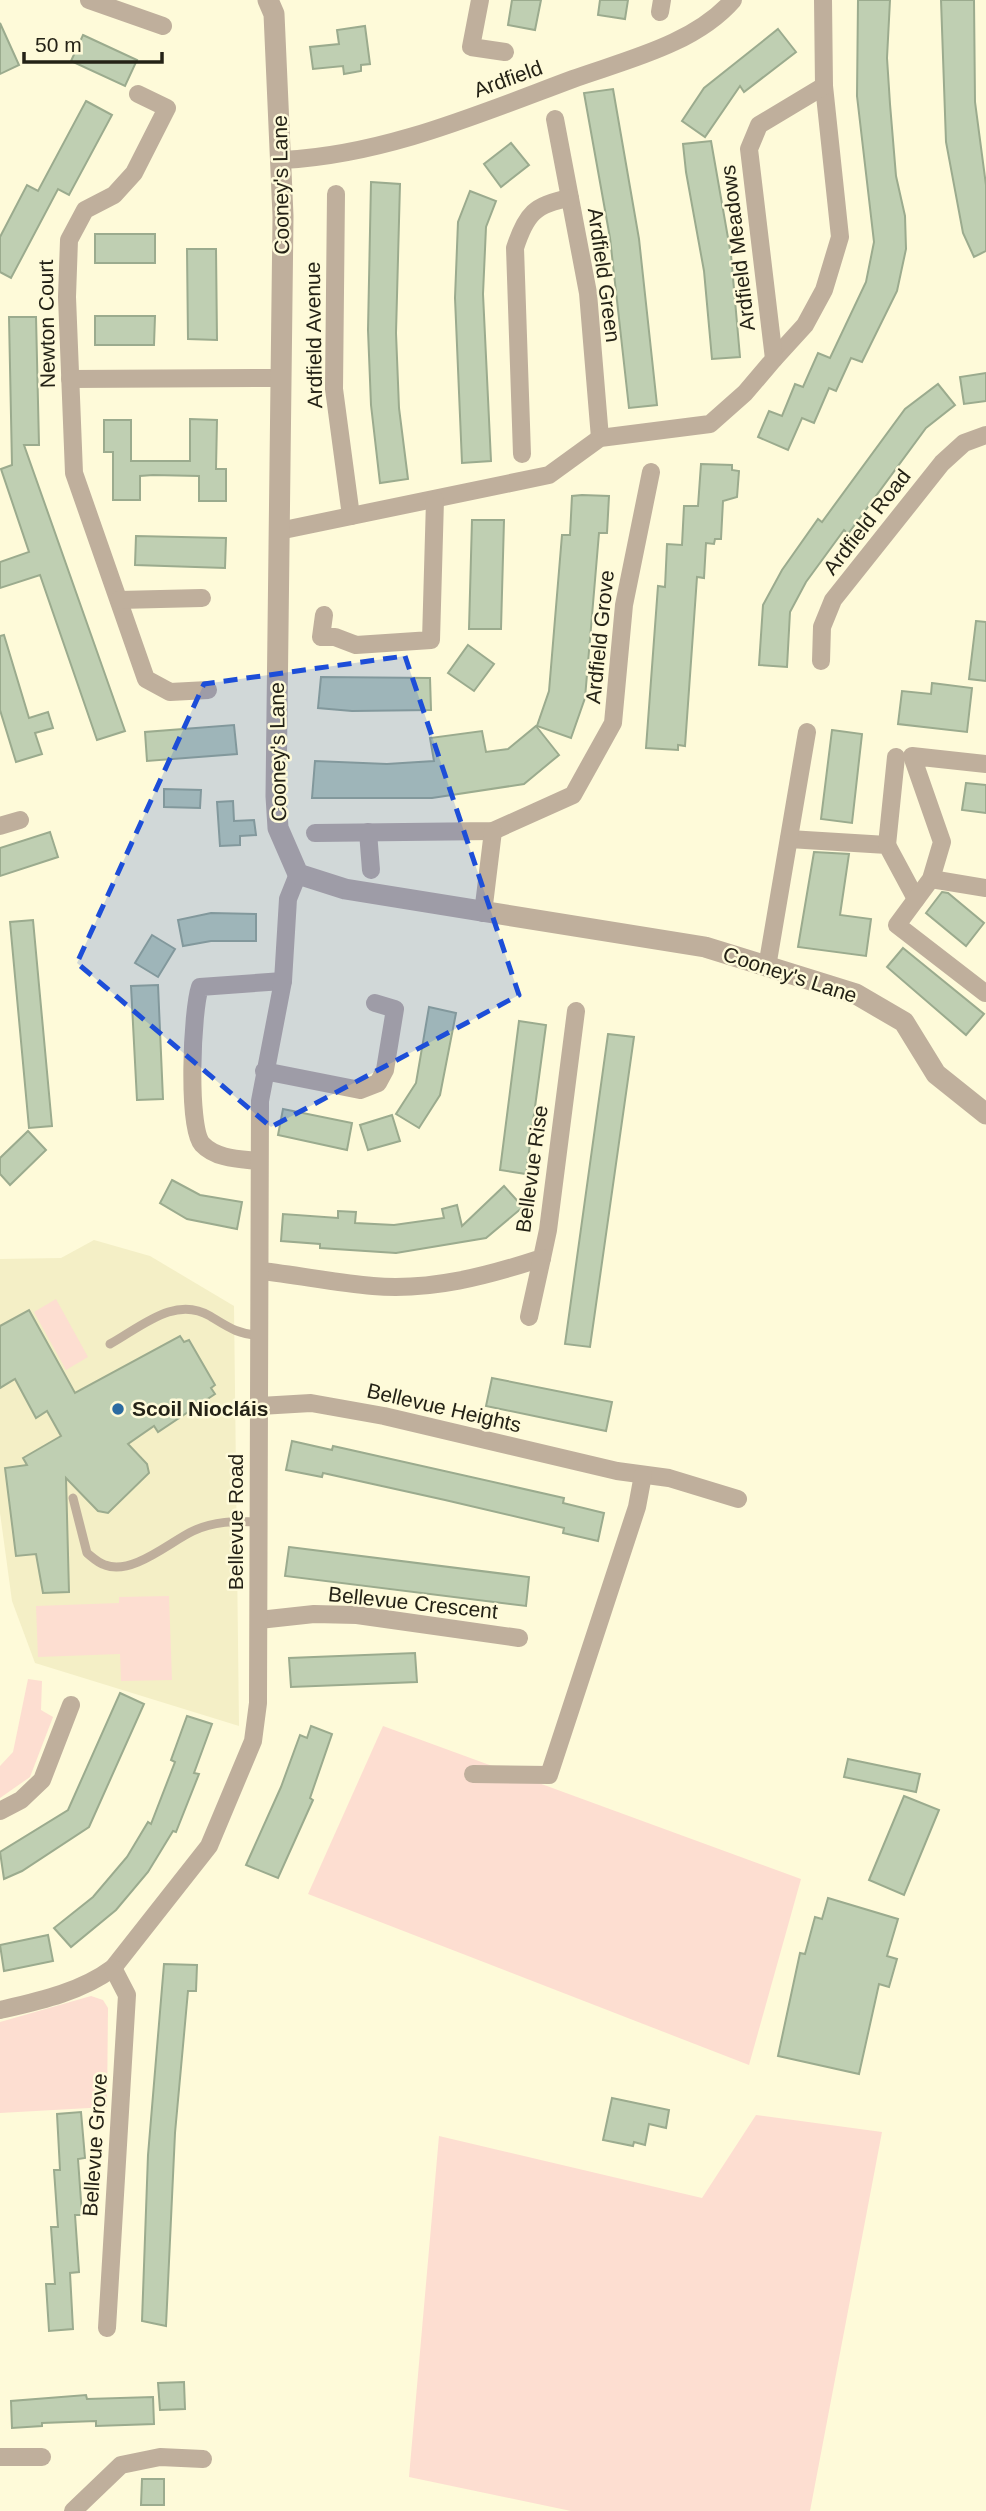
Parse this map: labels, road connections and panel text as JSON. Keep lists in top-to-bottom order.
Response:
{
  "streets": {
    "street": [
      "Ardfield",
      "Cooney's Lane",
      "Ardfield Meadows",
      "Ardfield Green",
      "Newton Court",
      "Ardfield Avenue",
      "Ardfield Road",
      "Ardfield Grove",
      "Bellevue Rise",
      "Bellevue Heights",
      "Bellevue Road",
      "Bellevue Crescent",
      "Bellevue Grove"
    ]
  },
  "crossings": [
    ["Ardfield", "Cooney's Lane"],
    ["Cooney's Lane", "Bellevue Road"],
    ["Ardfield Meadows", "Ardfield Green"],
    ["Bellevue Rise", "Bellevue Road"],
    ["Bellevue Heights", "Bellevue Road"],
    ["Bellevue Road", "Bellevue Crescent"],
    ["Bellevue Road", "Bellevue Grove"]
  ],
  "places": ["Scoil Niocláis"],
  "scale_bar": "50 m"
}
